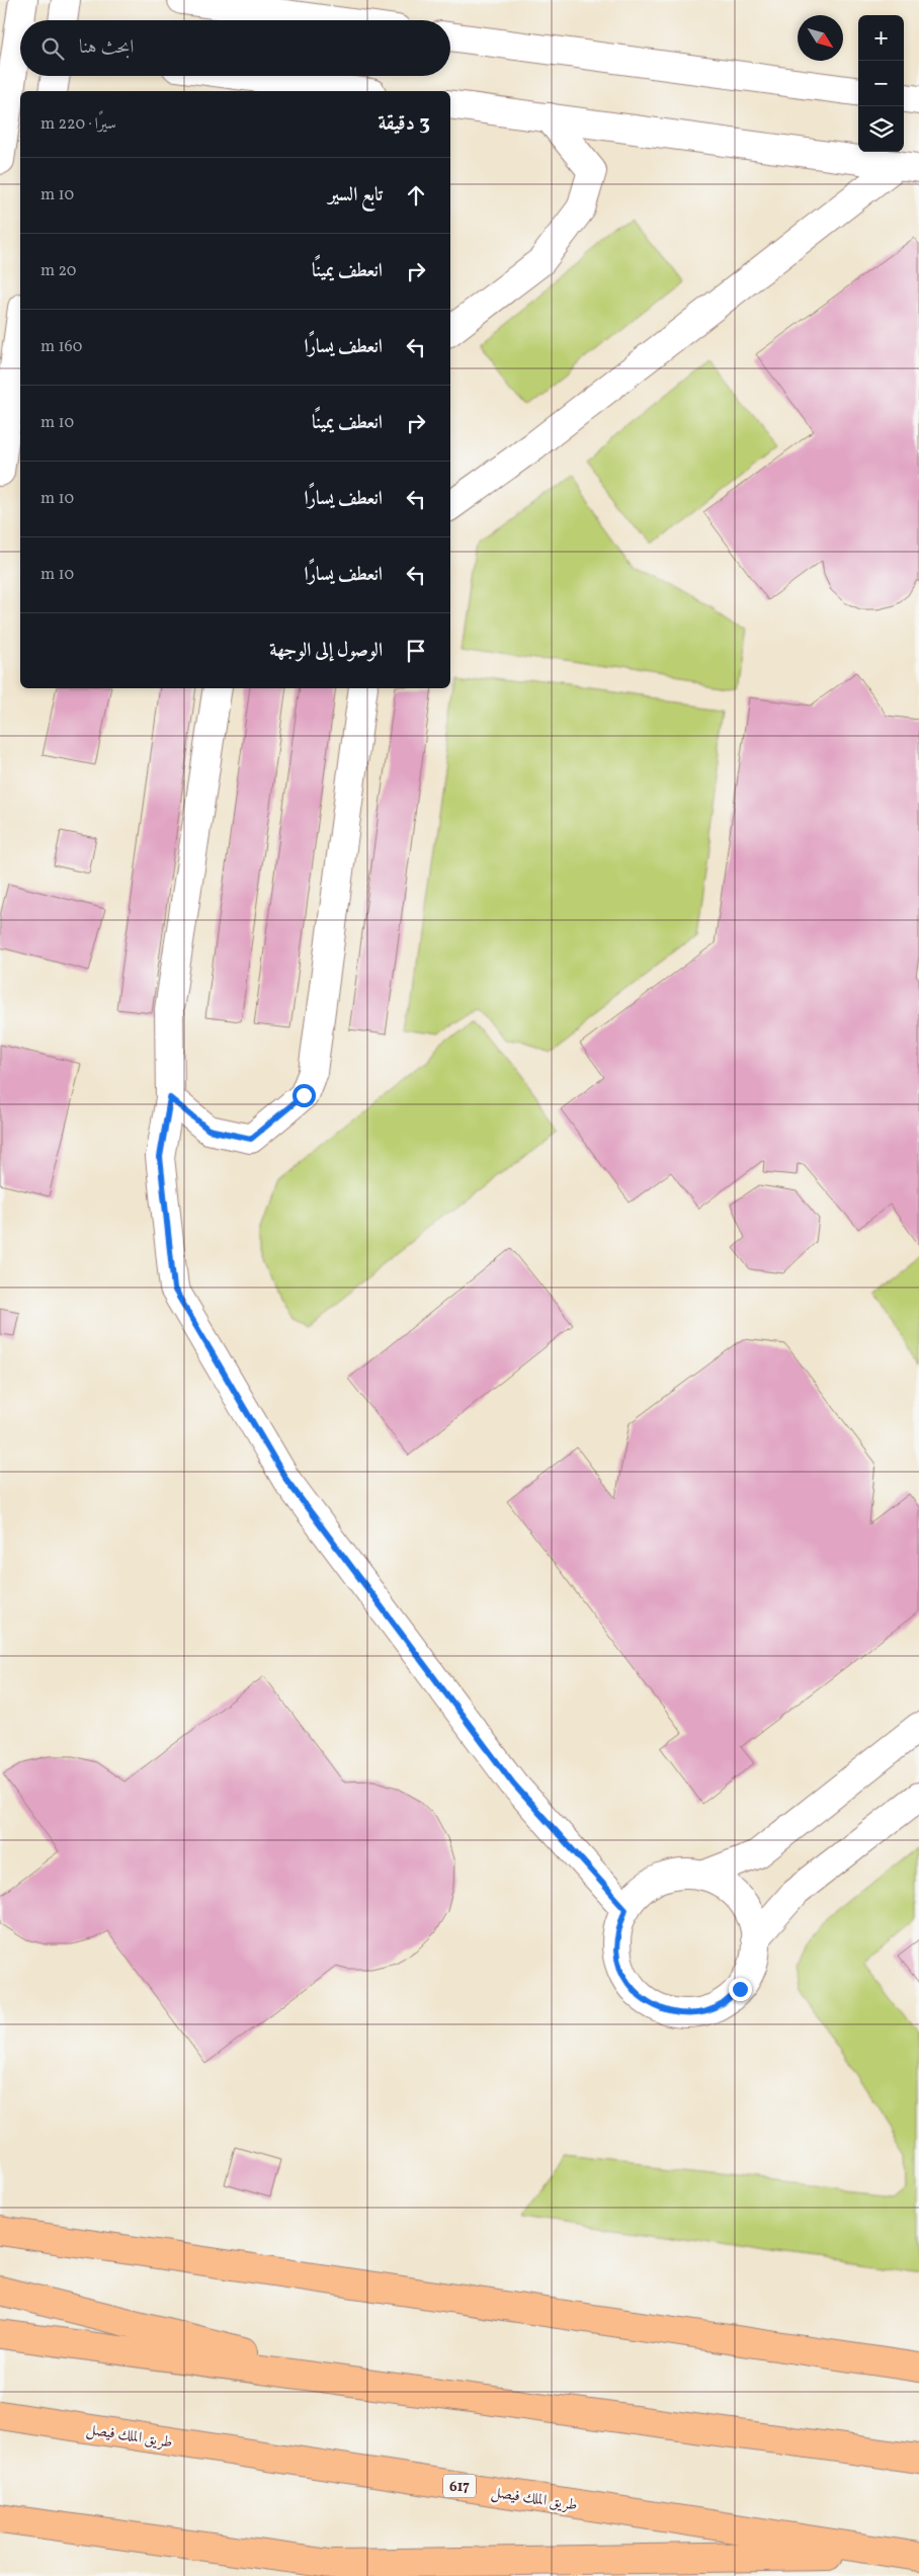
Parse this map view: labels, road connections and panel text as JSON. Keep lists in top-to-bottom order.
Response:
{
  "streets": {
    "main road": ["طريق الملك فيصل", "617"]
  },
  "north": "bottom right",
  "page": {
    "map_buttons": ["+", "−"],
    "search": "ابحث هنا",
    "heading": ["3 دقيقة", "سيرًا · 220 m"],
    "list": [
      ["تابع السير", "10 m"],
      ["انعطف يمينًا", "20 m"],
      ["انعطف يسارًا", "160 m"],
      ["انعطف يمينًا", "10 m"],
      ["انعطف يسارًا", "10 m"],
      ["انعطف يسارًا", "10 m"],
      "الوصول إلى الوجهة"
    ]
  }
}
